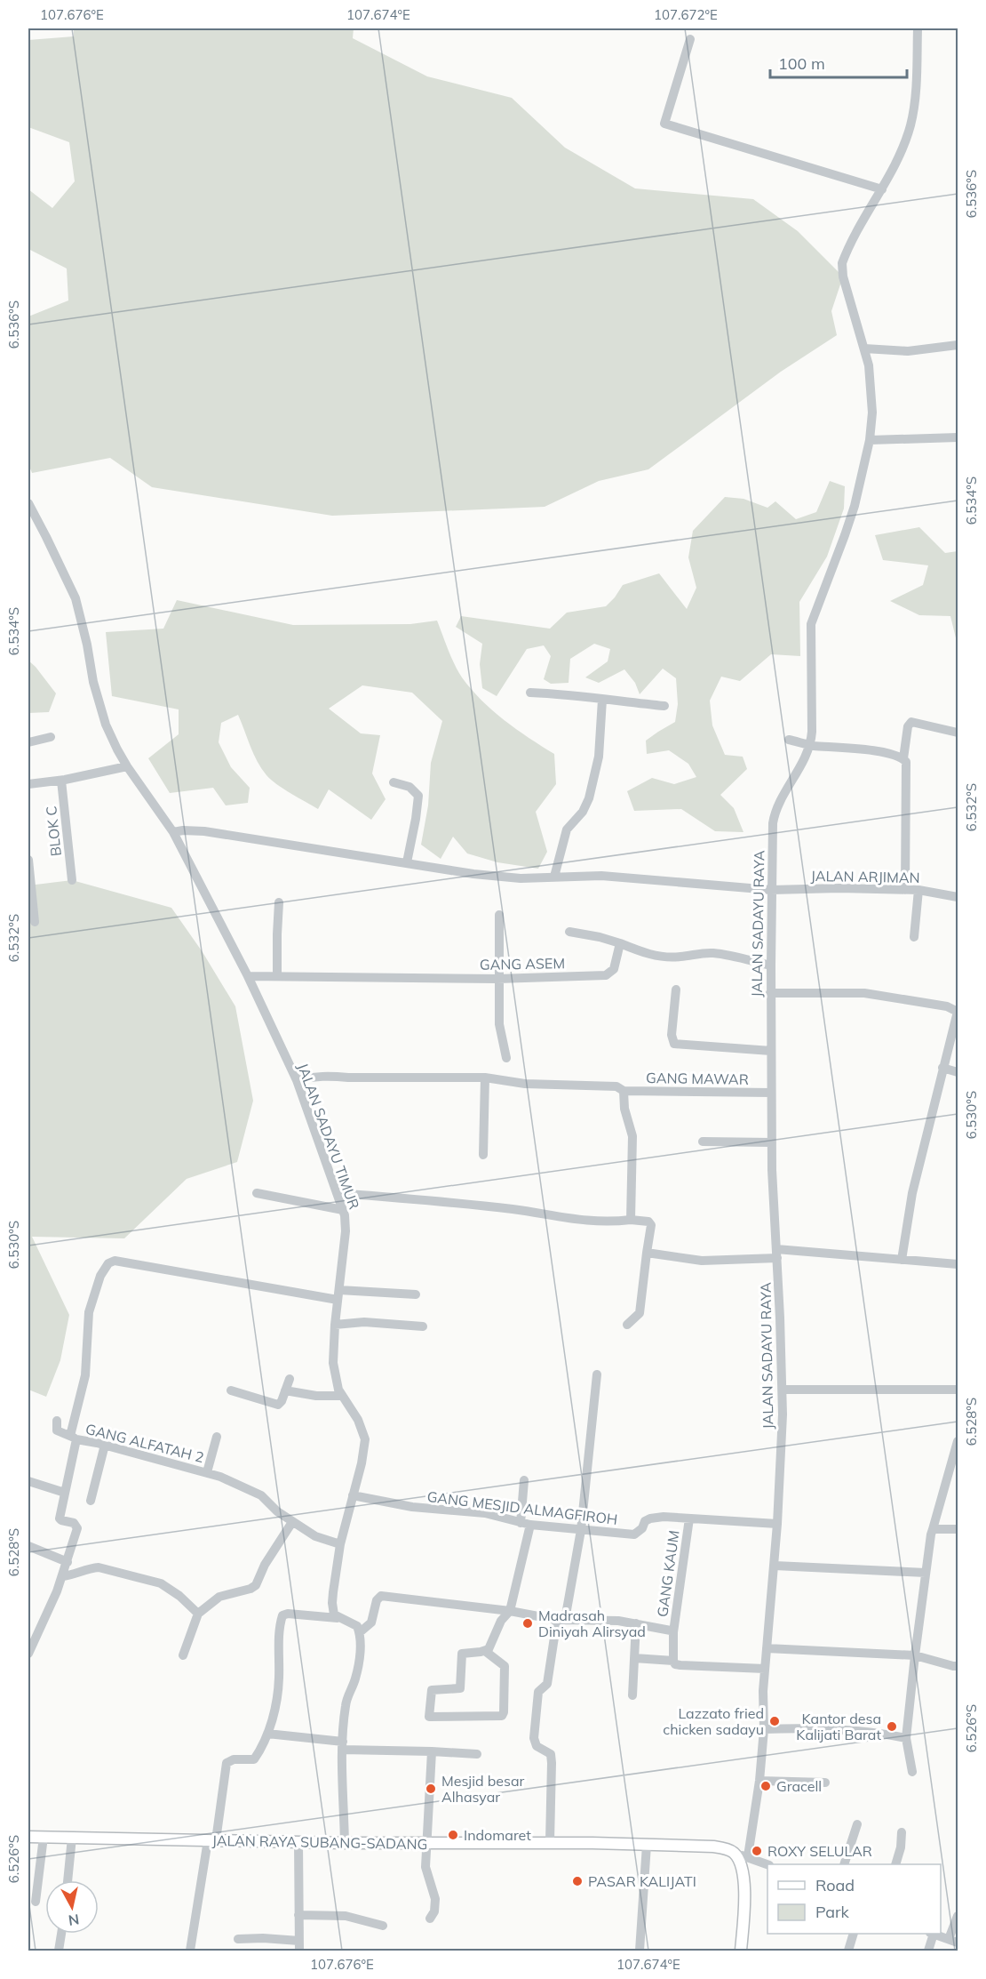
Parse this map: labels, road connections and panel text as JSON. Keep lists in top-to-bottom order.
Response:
{
  "streets": {
    "main road": ["JALAN RAYA SUBANG-SADANG"],
    "street": [
      "BLOK C",
      "JALAN ARJIMAN",
      "JALAN SADAYU RAYA",
      "GANG ASEM",
      "GANG MAWAR",
      "JALAN SADAYU TIMUR",
      "GANG ALFATAH 2",
      "GANG MESJID ALMAGFIROH",
      "GANG KAUM"
    ]
  },
  "crossings": [
    ["JALAN ARJIMAN", "JALAN SADAYU RAYA"],
    ["JALAN ARJIMAN", "JALAN SADAYU TIMUR"],
    ["JALAN SADAYU RAYA", "GANG MAWAR"],
    ["JALAN SADAYU RAYA", "GANG MESJID ALMAGFIROH"],
    ["GANG ASEM", "JALAN SADAYU TIMUR"],
    ["GANG MAWAR", "JALAN SADAYU TIMUR"],
    ["JALAN SADAYU TIMUR", "GANG ALFATAH 2"],
    ["JALAN SADAYU TIMUR", "GANG MESJID ALMAGFIROH"],
    ["GANG MESJID ALMAGFIROH", "GANG KAUM"]
  ],
  "places": [
    "Madrasah Diniyah Alirsyad",
    "Lazzato fried chicken sadayu",
    "Kantor desa Kalijati Barat",
    "Gracell",
    "Mesjid besar Alhasyar",
    "Indomaret",
    "ROXY SELULAR",
    "PASAR KALIJATI"
  ],
  "legend": ["Road", "Park"],
  "scale_bar": "100 m",
  "north": "bottom",
  "coordinates": [
    "107.676°E",
    "107.674°E",
    "107.672°E",
    "6.536°S",
    "6.534°S",
    "6.532°S",
    "6.530°S",
    "6.528°S",
    "6.526°S"
  ]
}
